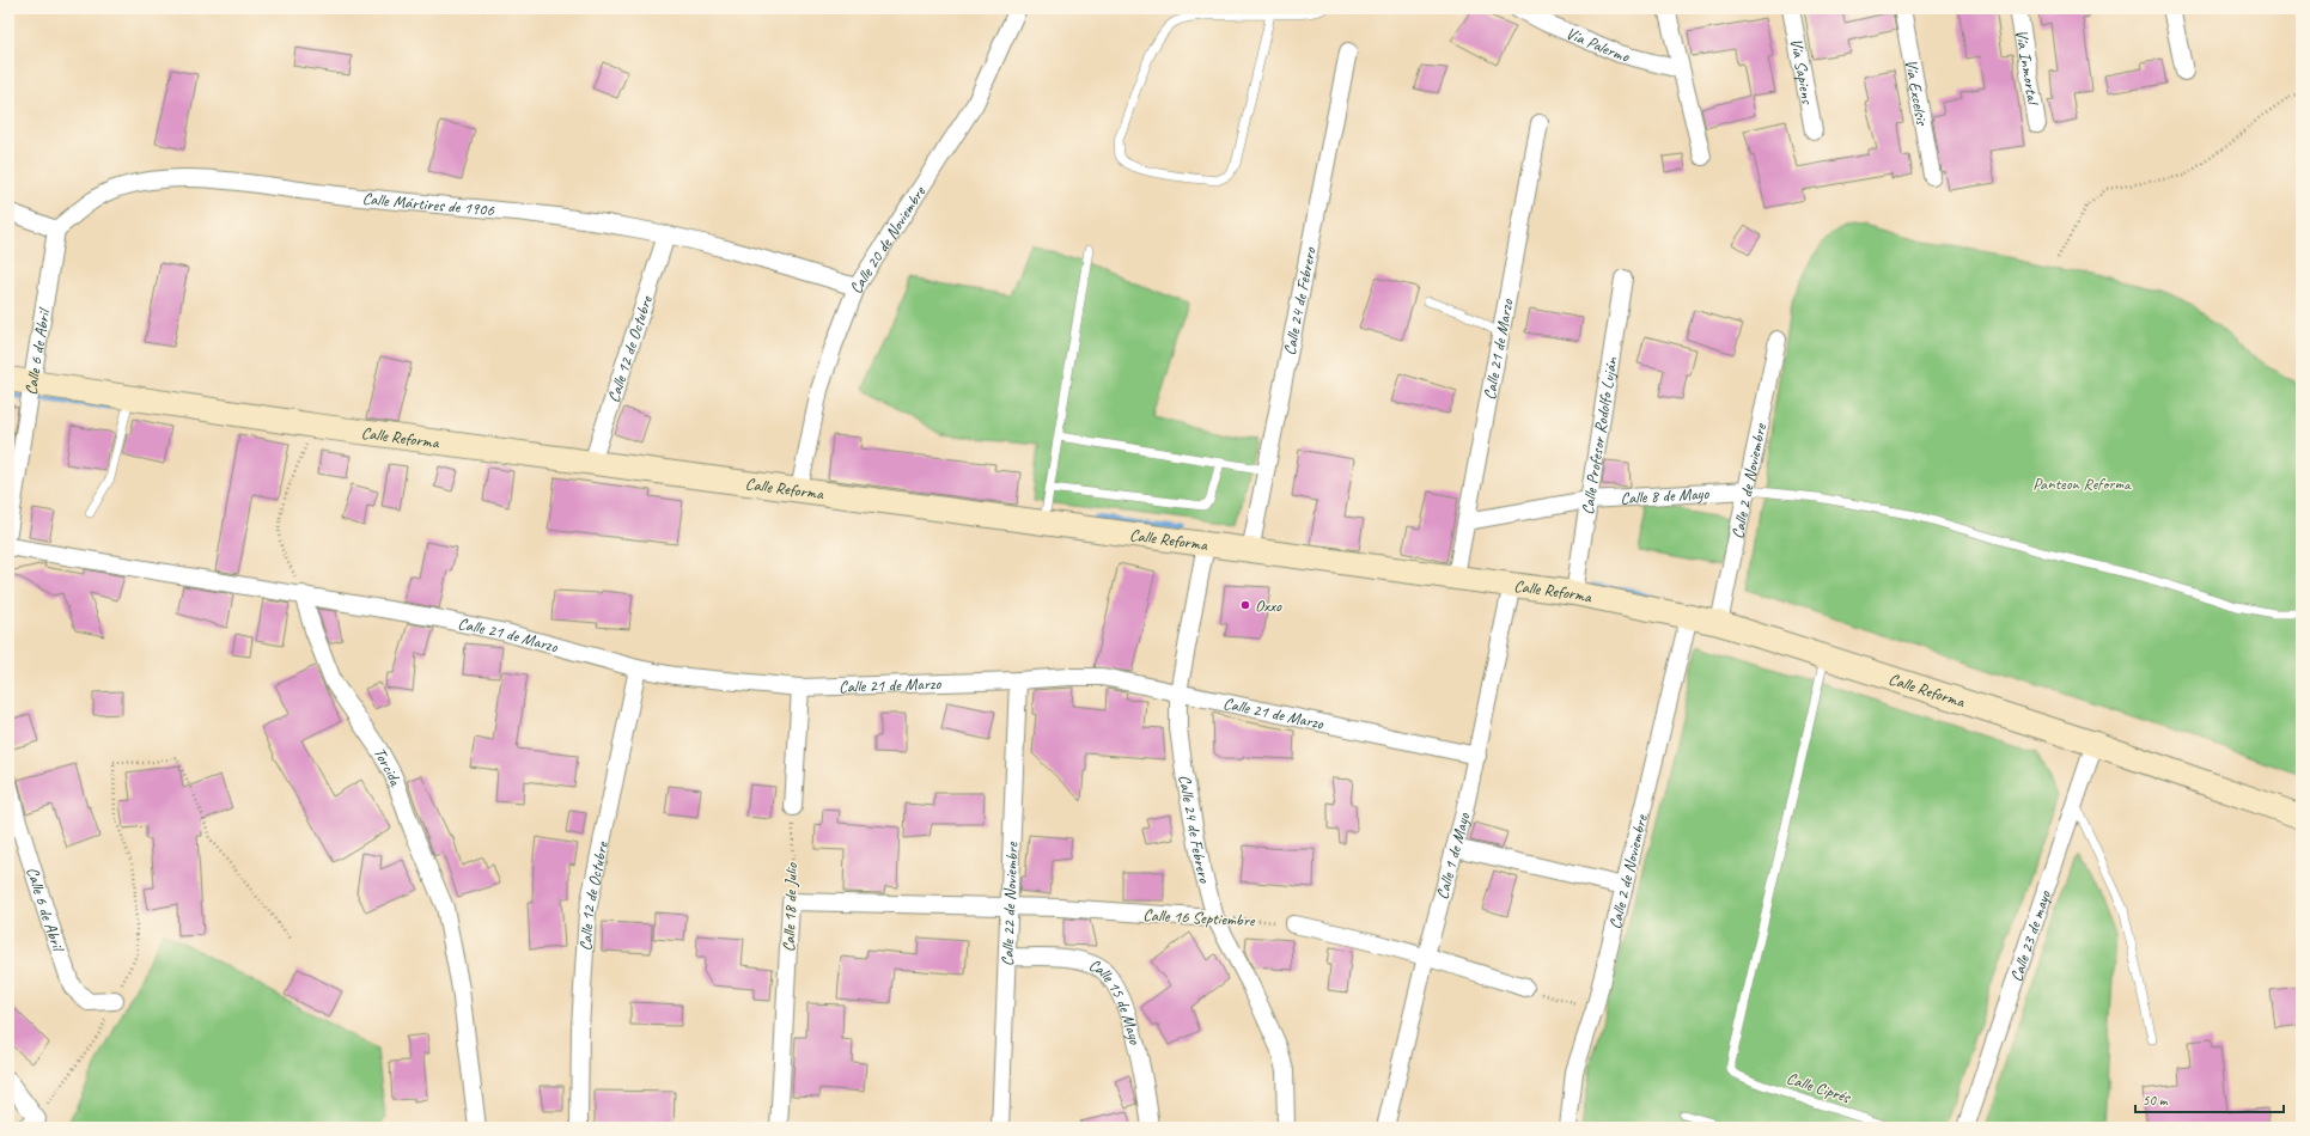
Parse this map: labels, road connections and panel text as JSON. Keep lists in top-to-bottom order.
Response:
{
  "streets": {
    "street": [
      "Vía Palermo",
      "Vía Inmortal",
      "Vía Sapiens",
      "Vía Excelsis",
      "Calle Mártires de 1906",
      "Calle 20 de Noviembre",
      "Calle 24 de Febrero",
      "Calle 12 de Octubre",
      "Calle 21 de Marzo",
      "Calle 6 de Abril",
      "Calle Profesor Rodolfo Luján",
      "Calle Reforma",
      "Calle 2 de Noviembre",
      "Calle 8 de Mayo",
      "Torcida",
      "Calle 1 de Mayo",
      "Calle 22 de Noviembre",
      "Calle 18 de Julio",
      "Calle 16 Septiembre",
      "Calle 23 de mayo",
      "Calle 15 de Mayo"
    ],
    "lane": ["Calle Ciprés"]
  },
  "crossings": [
    ["Calle Mártires de 1906", "Calle 20 de Noviembre"],
    ["Calle Mártires de 1906", "Calle 12 de Octubre"],
    ["Calle Mártires de 1906", "Calle 6 de Abril"],
    ["Calle 20 de Noviembre", "Calle Reforma"],
    ["Calle 24 de Febrero", "Calle 21 de Marzo"],
    ["Calle 24 de Febrero", "Calle Reforma"],
    ["Calle 24 de Febrero", "Calle 16 Septiembre"],
    ["Calle 12 de Octubre", "Calle 21 de Marzo"],
    ["Calle 12 de Octubre", "Calle Reforma"],
    ["Calle 21 de Marzo", "Calle Reforma"],
    ["Calle 21 de Marzo", "Calle 8 de Mayo"],
    ["Calle 21 de Marzo", "Torcida"],
    ["Calle 21 de Marzo", "Calle 1 de Mayo"],
    ["Calle 21 de Marzo", "Calle 22 de Noviembre"],
    ["Calle 6 de Abril", "Calle Reforma"],
    ["Calle Profesor Rodolfo Luján", "Calle Reforma"],
    ["Calle Profesor Rodolfo Luján", "Calle 8 de Mayo"],
    ["Calle Reforma", "Calle 2 de Noviembre"],
    ["Calle Reforma", "Calle 1 de Mayo"],
    ["Calle Reforma", "Calle 23 de mayo"],
    ["Calle Reforma", "Calle Ciprés"],
    ["Calle 2 de Noviembre", "Calle 8 de Mayo"],
    ["Calle 22 de Noviembre", "Calle 16 Septiembre"],
    ["Calle 22 de Noviembre", "Calle 15 de Mayo"],
    ["Calle 18 de Julio", "Calle 16 Septiembre"]
  ],
  "parks": ["Panteon Reforma"],
  "places": ["Oxxo"],
  "scale_bar": "50 m"
}
